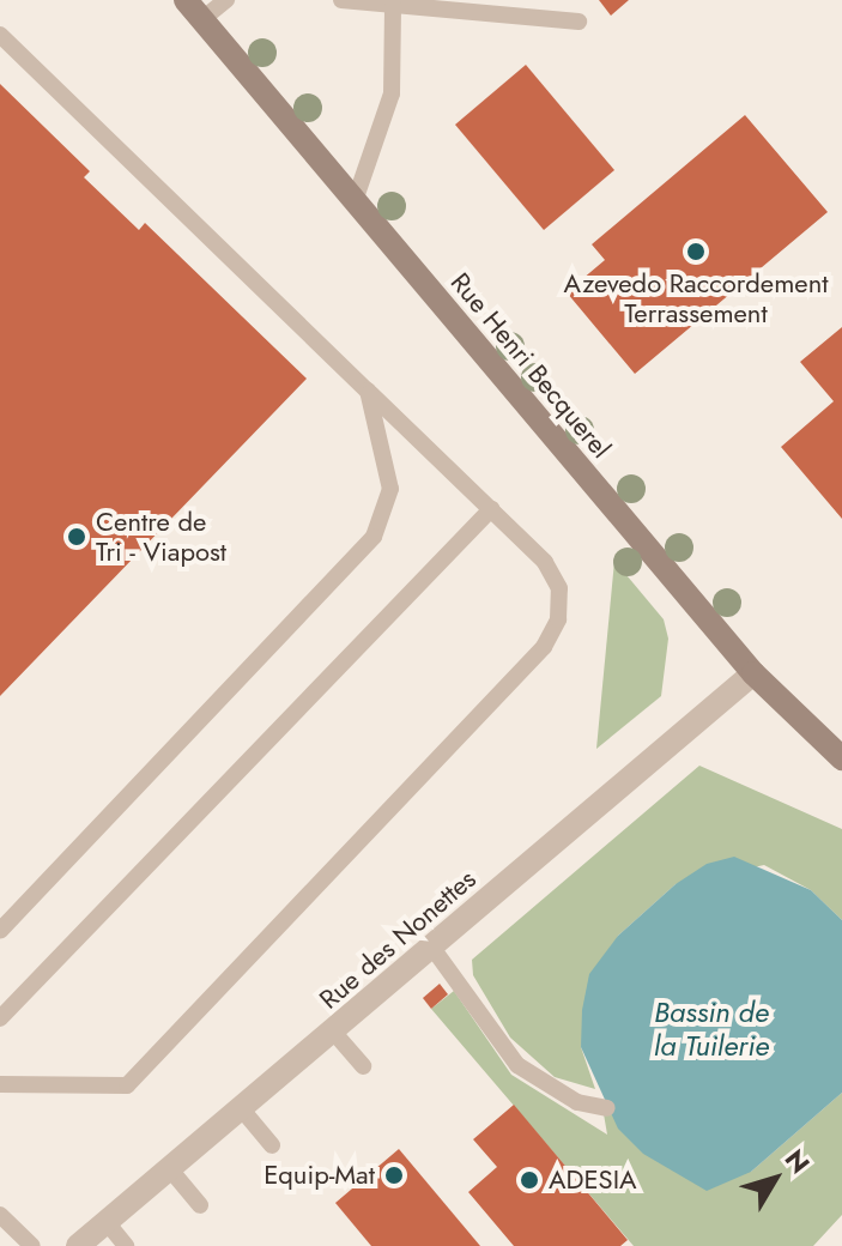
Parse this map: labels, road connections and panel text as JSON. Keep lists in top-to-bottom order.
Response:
{
  "streets": {
    "street": ["Rue Henri Becquerel", "Rue des Nonettes"]
  },
  "crossings": [
    ["Rue Henri Becquerel", "Rue des Nonettes"]
  ],
  "water": ["Bassin de la Tuilerie"],
  "places": [
    "Azevedo Raccordement Terrassement",
    "Centre de Tri - Viapost",
    "Equip-Mat",
    "ADESIA"
  ],
  "north": "top right"
}
